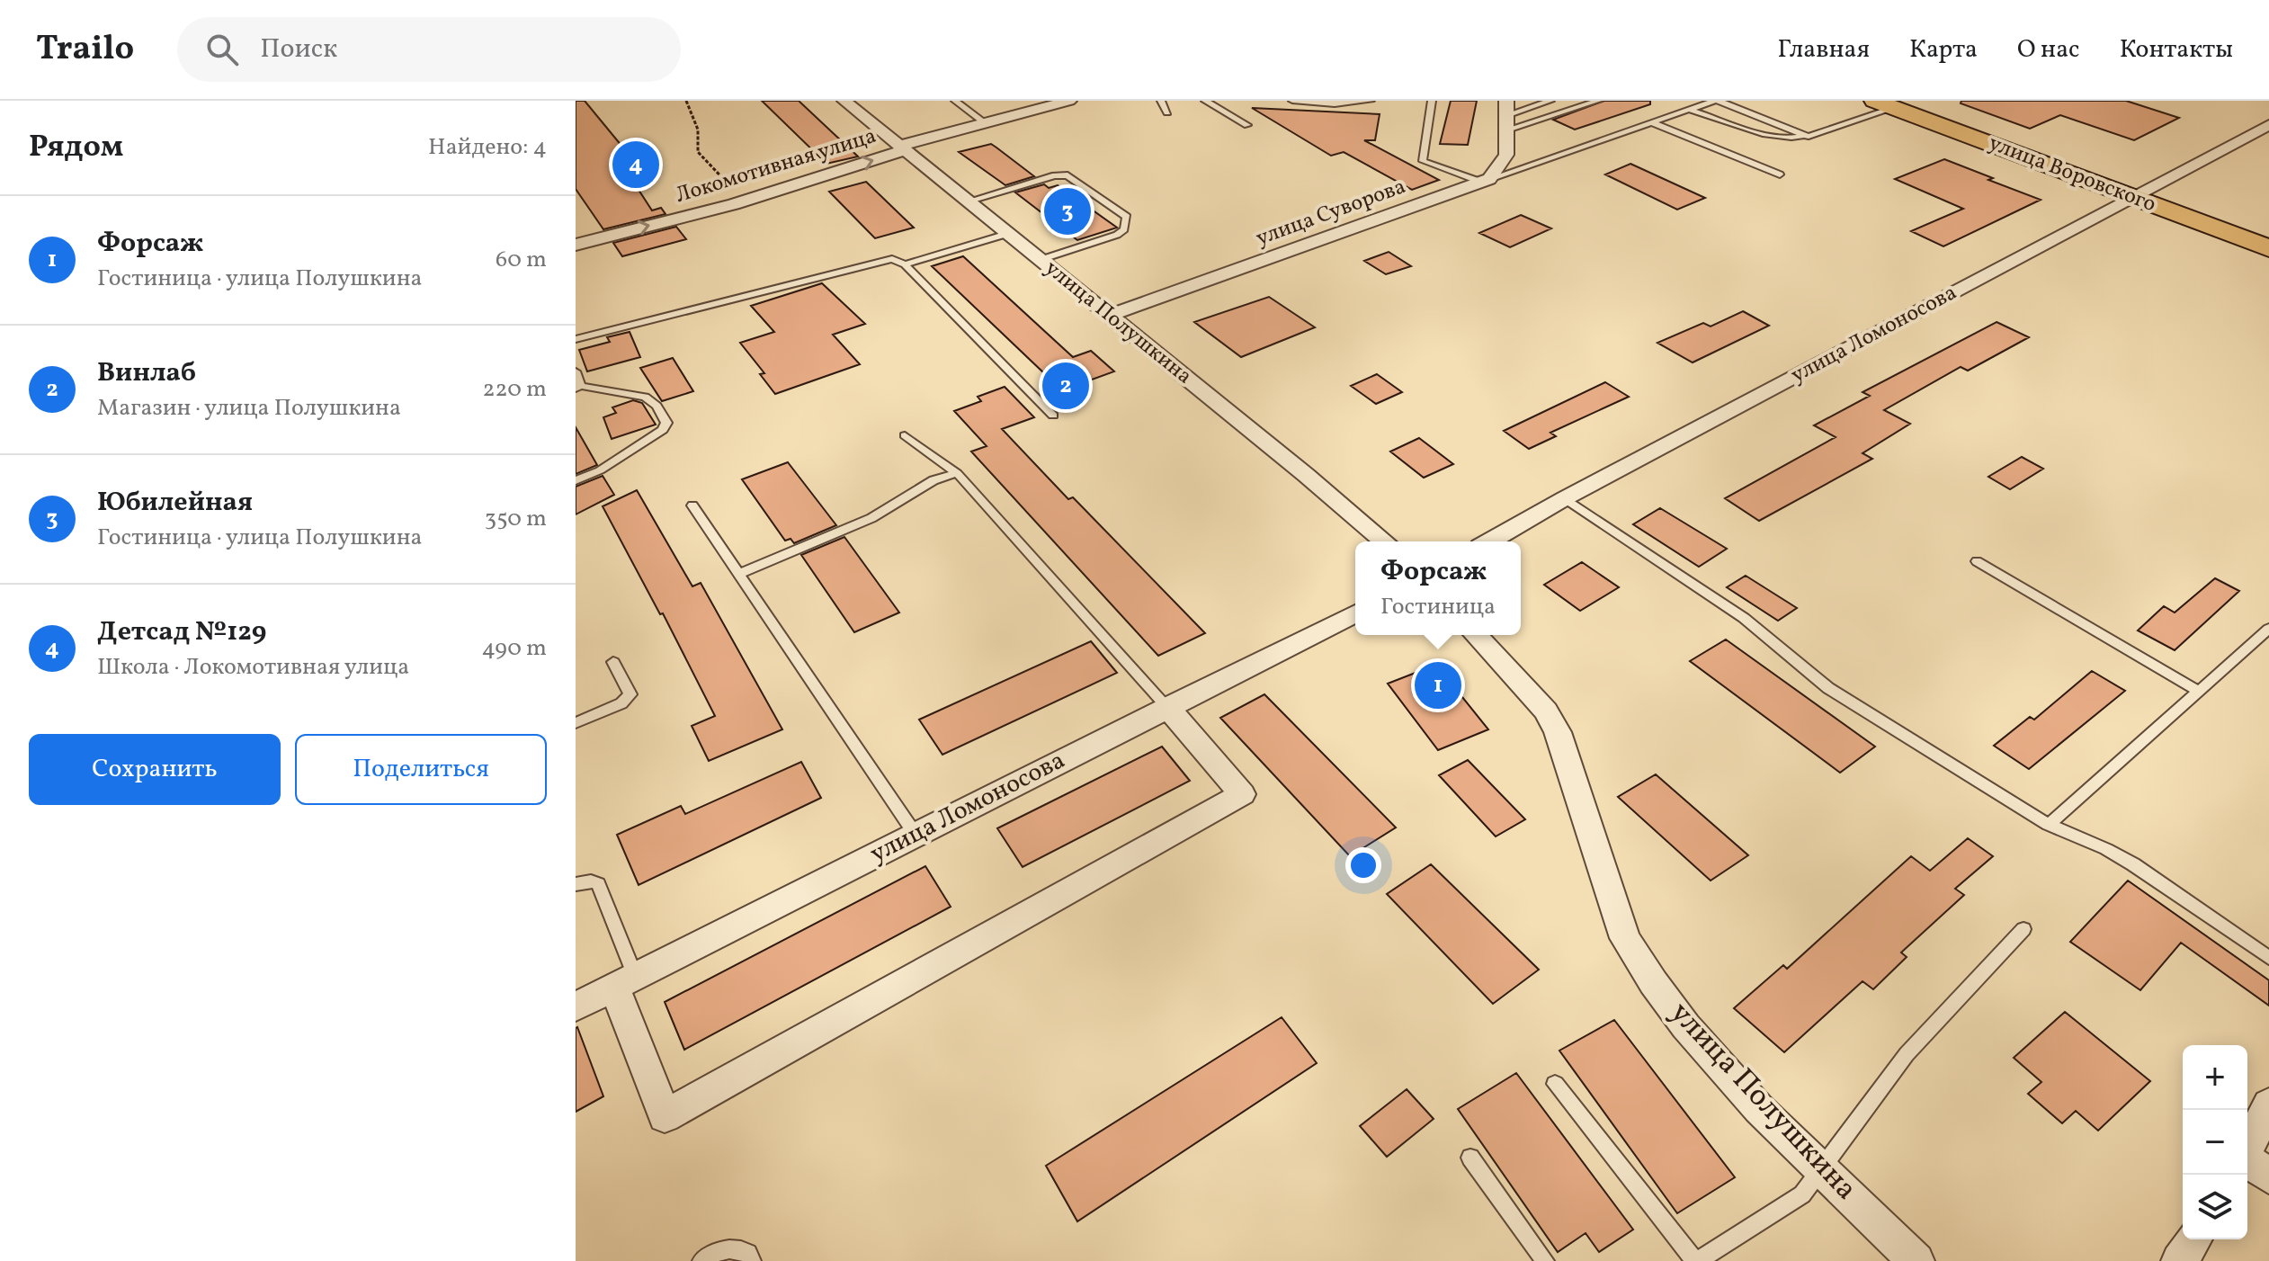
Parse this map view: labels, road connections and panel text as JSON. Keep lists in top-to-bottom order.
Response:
{
  "streets": {
    "main road": ["улица Воровского"],
    "street": [
      "Локомотивная улица",
      "улица Суворова",
      "улица Полушкина",
      "улица Ломоносова"
    ]
  },
  "crossings": [
    ["Локомотивная улица", "улица Полушкина"],
    ["улица Воровского", "улица Ломоносова"],
    ["улица Суворова", "улица Полушкина"]
  ],
  "one_way": ["Локомотивная улица"],
  "page": {
    "header": "Trailo",
    "search": "Поиск",
    "nav": [
      "Главная",
      "Карта",
      "О нас",
      "Контакты"
    ],
    "heading": ["Рядом", "Найдено: 4"],
    "pins": [
      "4",
      "3",
      "2",
      "1"
    ],
    "list": [
      {
        "mark": "1",
        "name": "Форсаж",
        "note": "Гостиница · улица Полушкина",
        "value": "60 m"
      },
      {
        "mark": "2",
        "name": "Винлаб",
        "note": "Магазин · улица Полушкина",
        "value": "220 m"
      },
      {
        "mark": "3",
        "name": "Юбилейная",
        "note": "Гостиница · улица Полушкина",
        "value": "350 m"
      },
      {
        "mark": "4",
        "name": "Детсад №129",
        "note": "Школа · Локомотивная улица",
        "value": "490 m"
      }
    ],
    "popup": ["Форсаж", "Гостиница"],
    "buttons": ["Сохранить", "Поделиться"],
    "map_buttons": ["+", "−"]
  }
}
